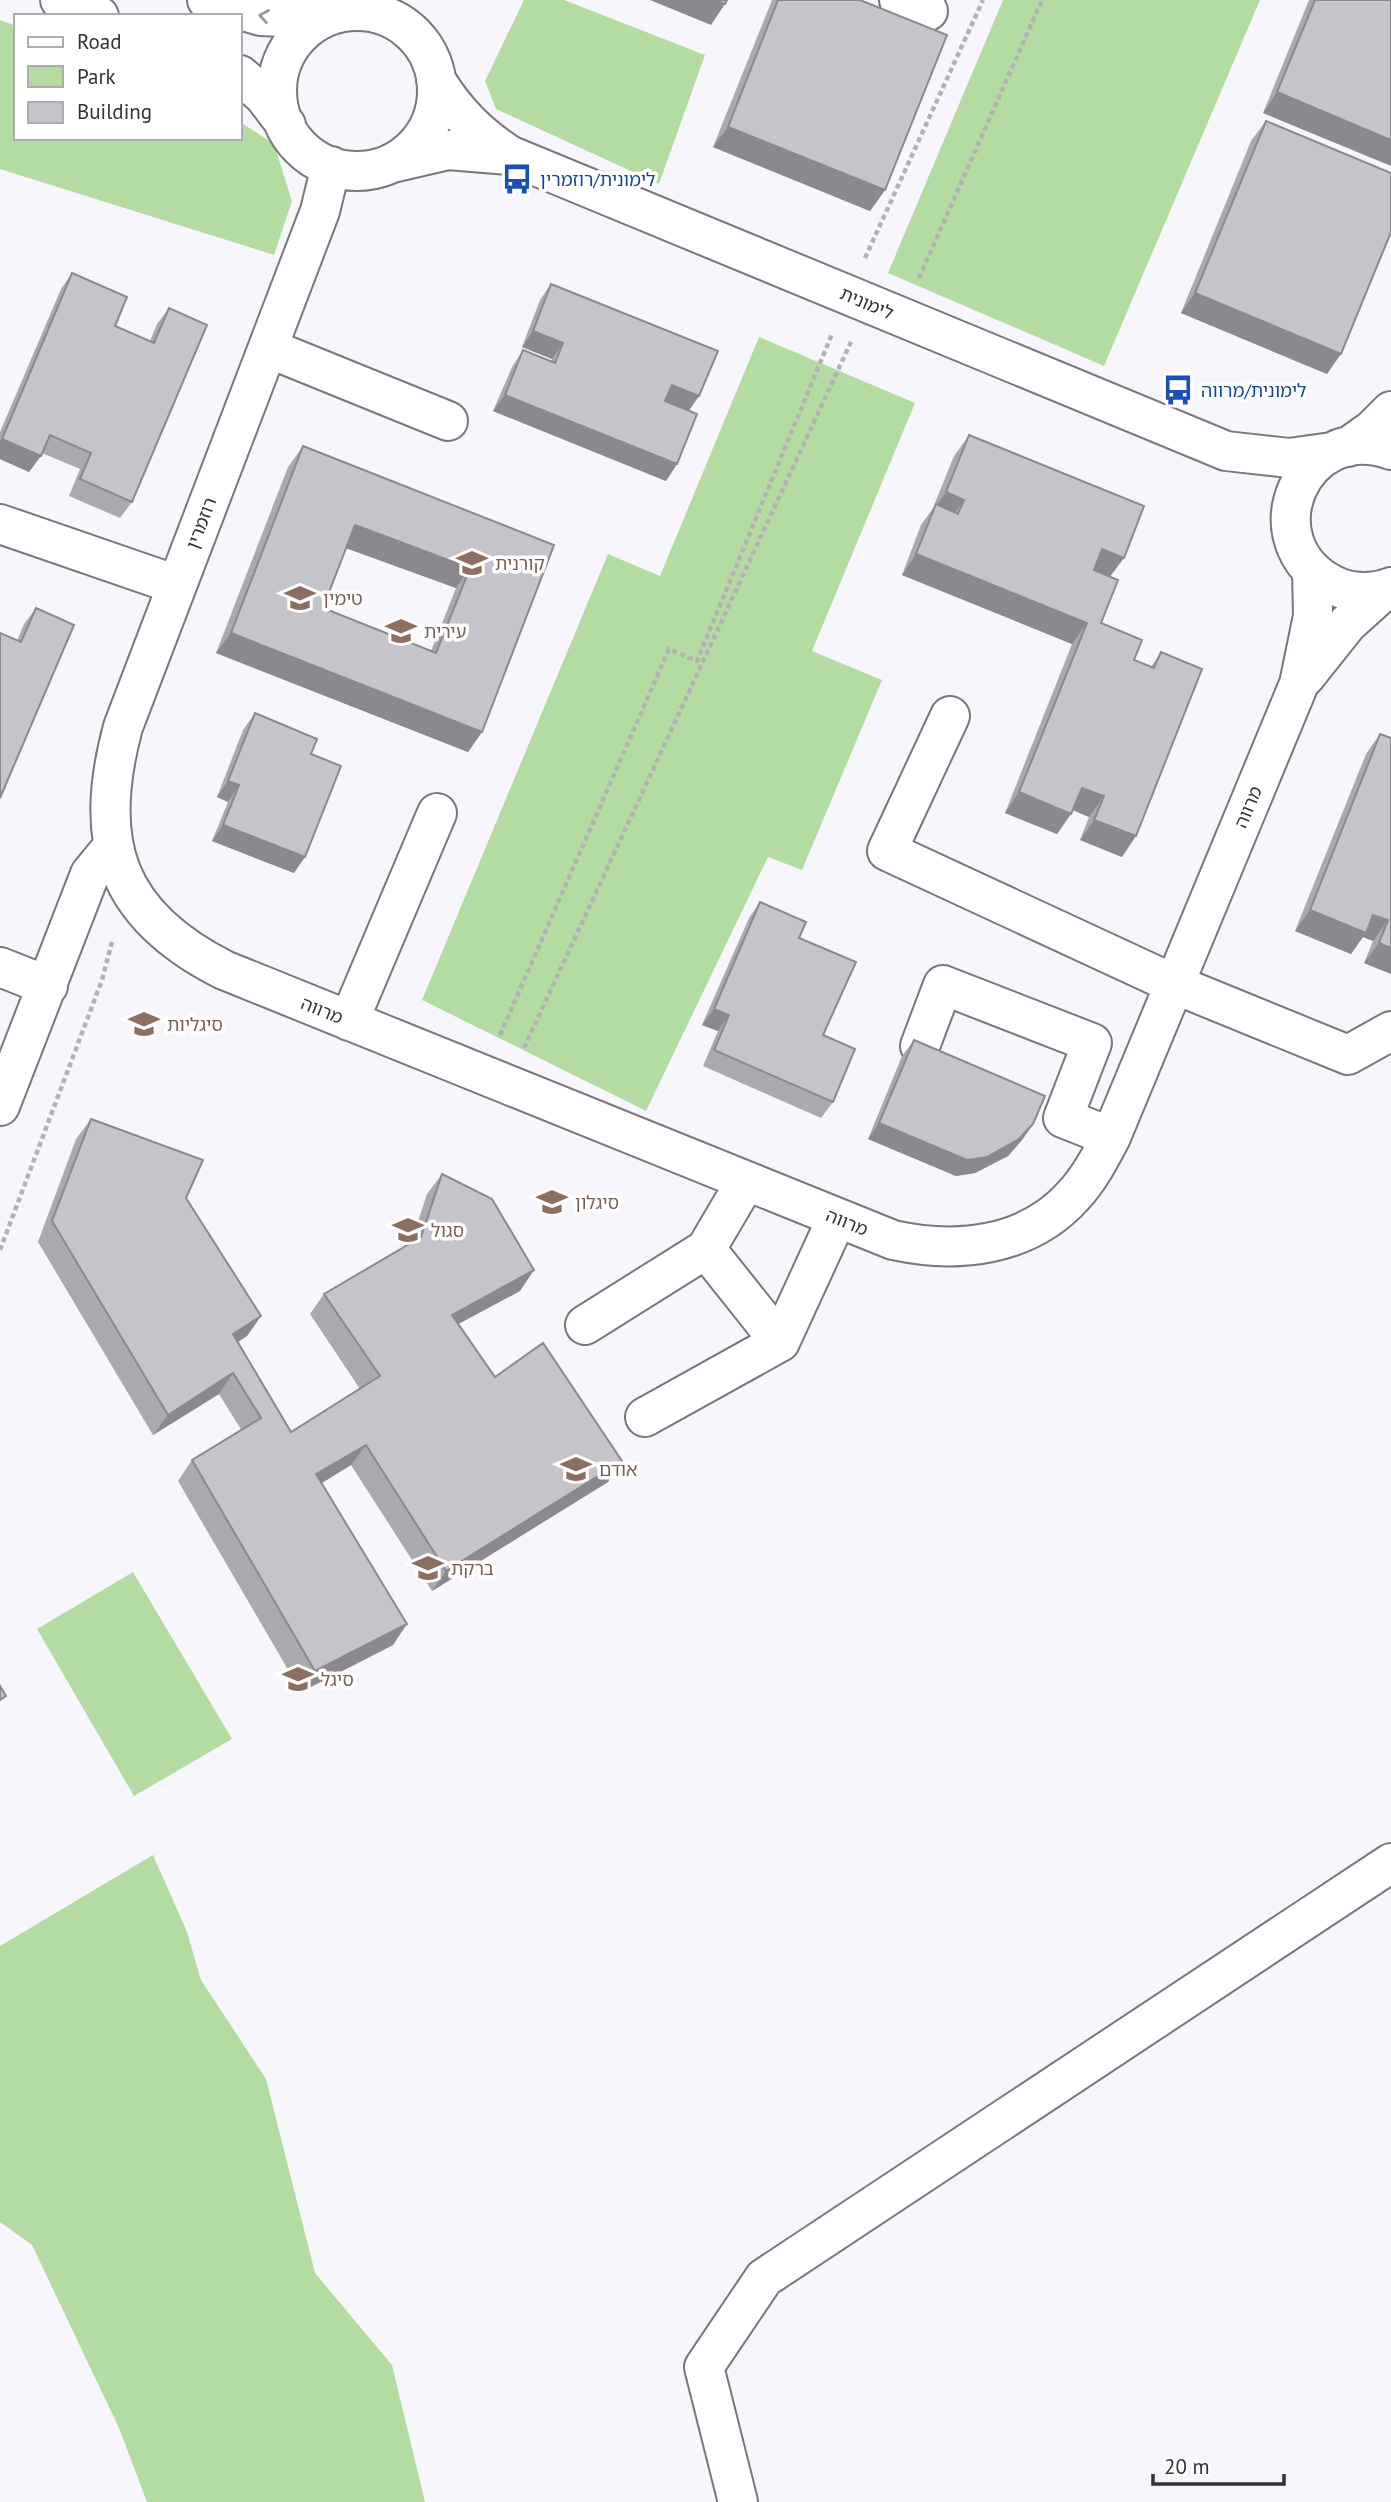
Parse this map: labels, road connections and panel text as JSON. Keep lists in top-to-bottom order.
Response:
{
  "streets": {
    "street": ["לימונית", "רוזמרין", "מרווה"]
  },
  "crossings": [
    ["לימונית", "רוזמרין"],
    ["לימונית", "מרווה"],
    ["רוזמרין", "מרווה"]
  ],
  "places": {
    "bus stop": ["לימונית/רוזמרין", "לימונית/מרווה"],
    "school or university": [
      "קורנית",
      "טימין",
      "עירית",
      "סיגליות",
      "סיגלון",
      "סגול",
      "אודם",
      "ברקת",
      "סיגל"
    ]
  },
  "legend": ["Road", "Park", "Building"],
  "scale_bar": "20 m"
}
